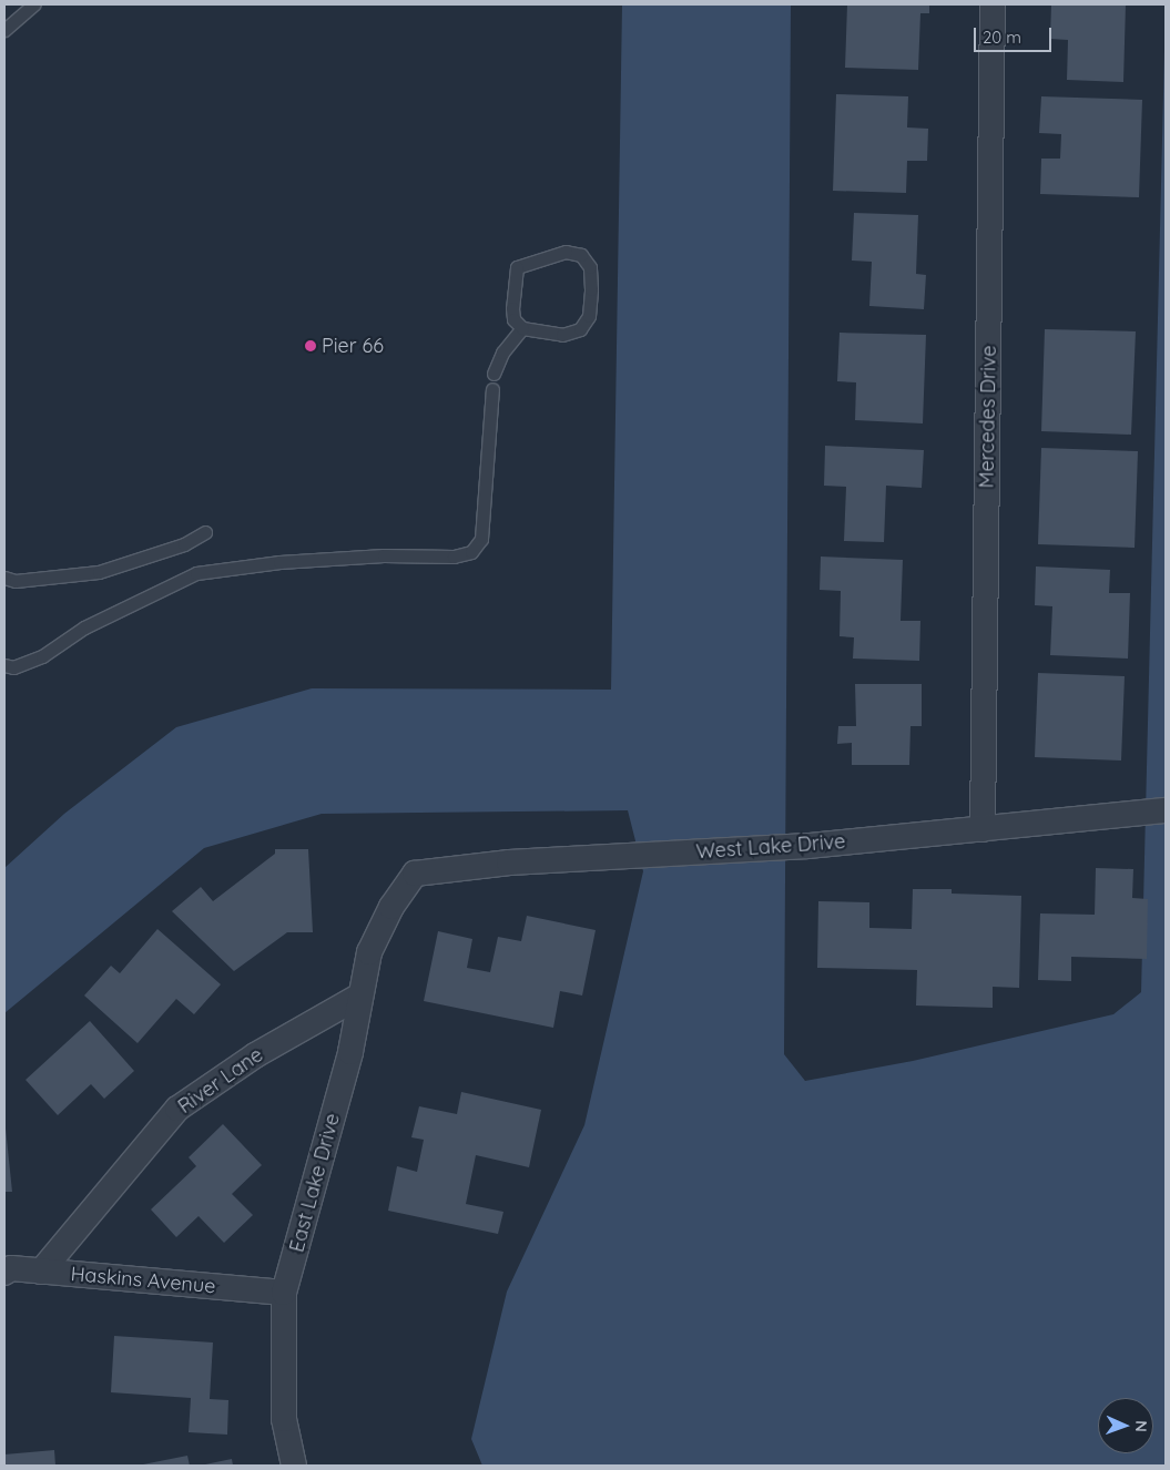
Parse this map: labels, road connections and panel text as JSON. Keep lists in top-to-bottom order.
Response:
{
  "streets": {
    "street": [
      "Mercedes Drive",
      "West Lake Drive",
      "River Lane",
      "East Lake Drive",
      "Haskins Avenue"
    ]
  },
  "crossings": [
    ["Mercedes Drive", "West Lake Drive"],
    ["West Lake Drive", "East Lake Drive"],
    ["River Lane", "East Lake Drive"],
    ["River Lane", "Haskins Avenue"],
    ["East Lake Drive", "Haskins Avenue"]
  ],
  "places": ["Pier 66"],
  "scale_bar": "20 m",
  "north": "right"
}
